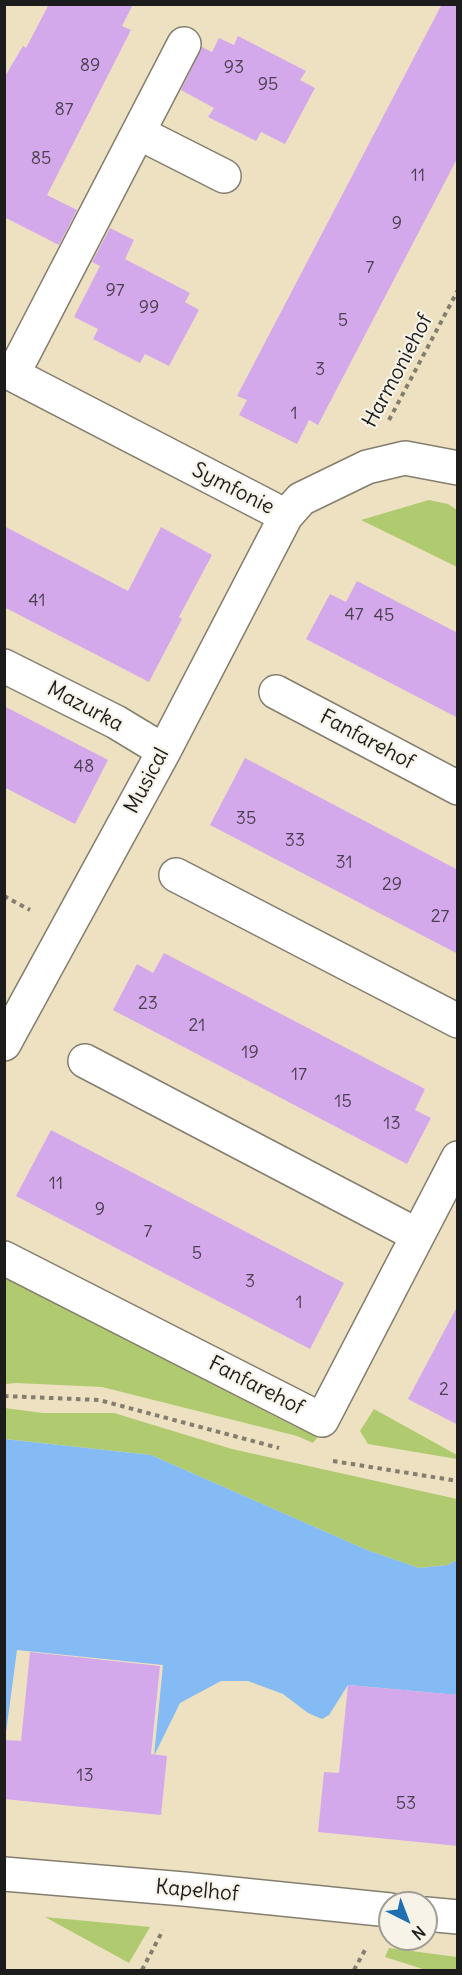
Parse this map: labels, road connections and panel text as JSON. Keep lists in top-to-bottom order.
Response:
{
  "streets": {
    "street": [
      "Symfonie",
      "Mazurka",
      "Fanfarehof",
      "Musical",
      "Kapelhof"
    ],
    "path": ["Harmoniehof"]
  },
  "crossings": [
    ["Harmoniehof", "Symfonie"],
    ["Symfonie", "Musical"],
    ["Mazurka", "Musical"]
  ],
  "house_numbers": [
    "89",
    "93",
    "95",
    "87",
    "85",
    "11",
    "9",
    "7",
    "97",
    "99",
    "5",
    "3",
    "1",
    "41",
    "47",
    "45",
    "48",
    "35",
    "33",
    "31",
    "29",
    "27",
    "23",
    "21",
    "19",
    "17",
    "15",
    "13",
    "11",
    "9",
    "7",
    "5",
    "3",
    "1",
    "2",
    "13",
    "53"
  ],
  "north": "bottom right"
}
